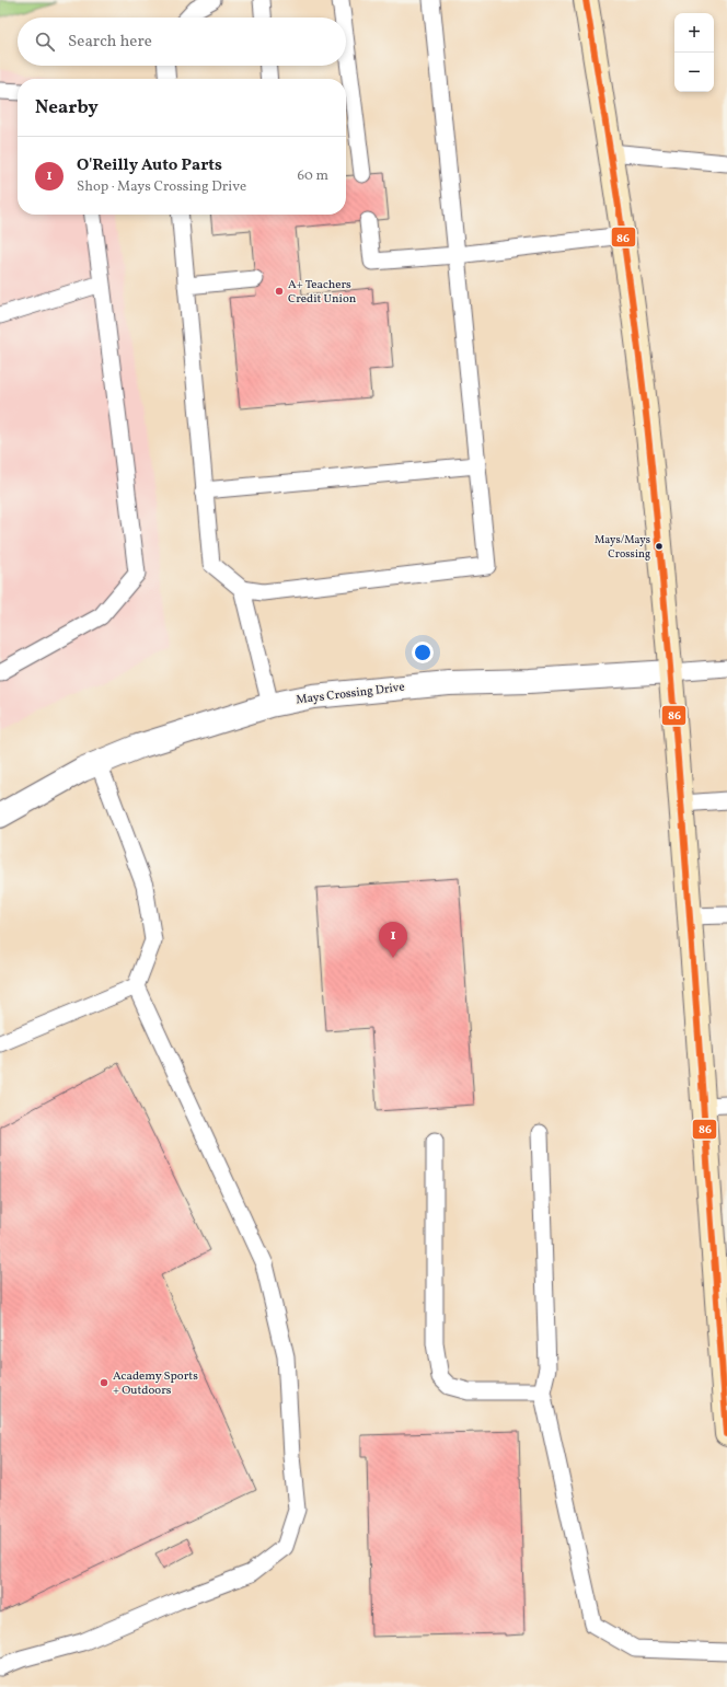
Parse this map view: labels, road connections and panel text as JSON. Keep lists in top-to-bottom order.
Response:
{
  "streets": {
    "street": ["Mays Crossing Drive"]
  },
  "places": ["A+ Teachers Credit Union", "Mays/Mays Crossing", "Academy Sports + Outdoors"],
  "lines": ["transit line 86"],
  "page": {
    "map_buttons": ["+", "−"],
    "search": "Search here",
    "heading": "Nearby",
    "list": [
      {
        "mark": "1",
        "name": "O'Reilly Auto Parts",
        "note": "Shop · Mays Crossing Drive",
        "value": "60 m"
      }
    ],
    "pins": "1"
  }
}
